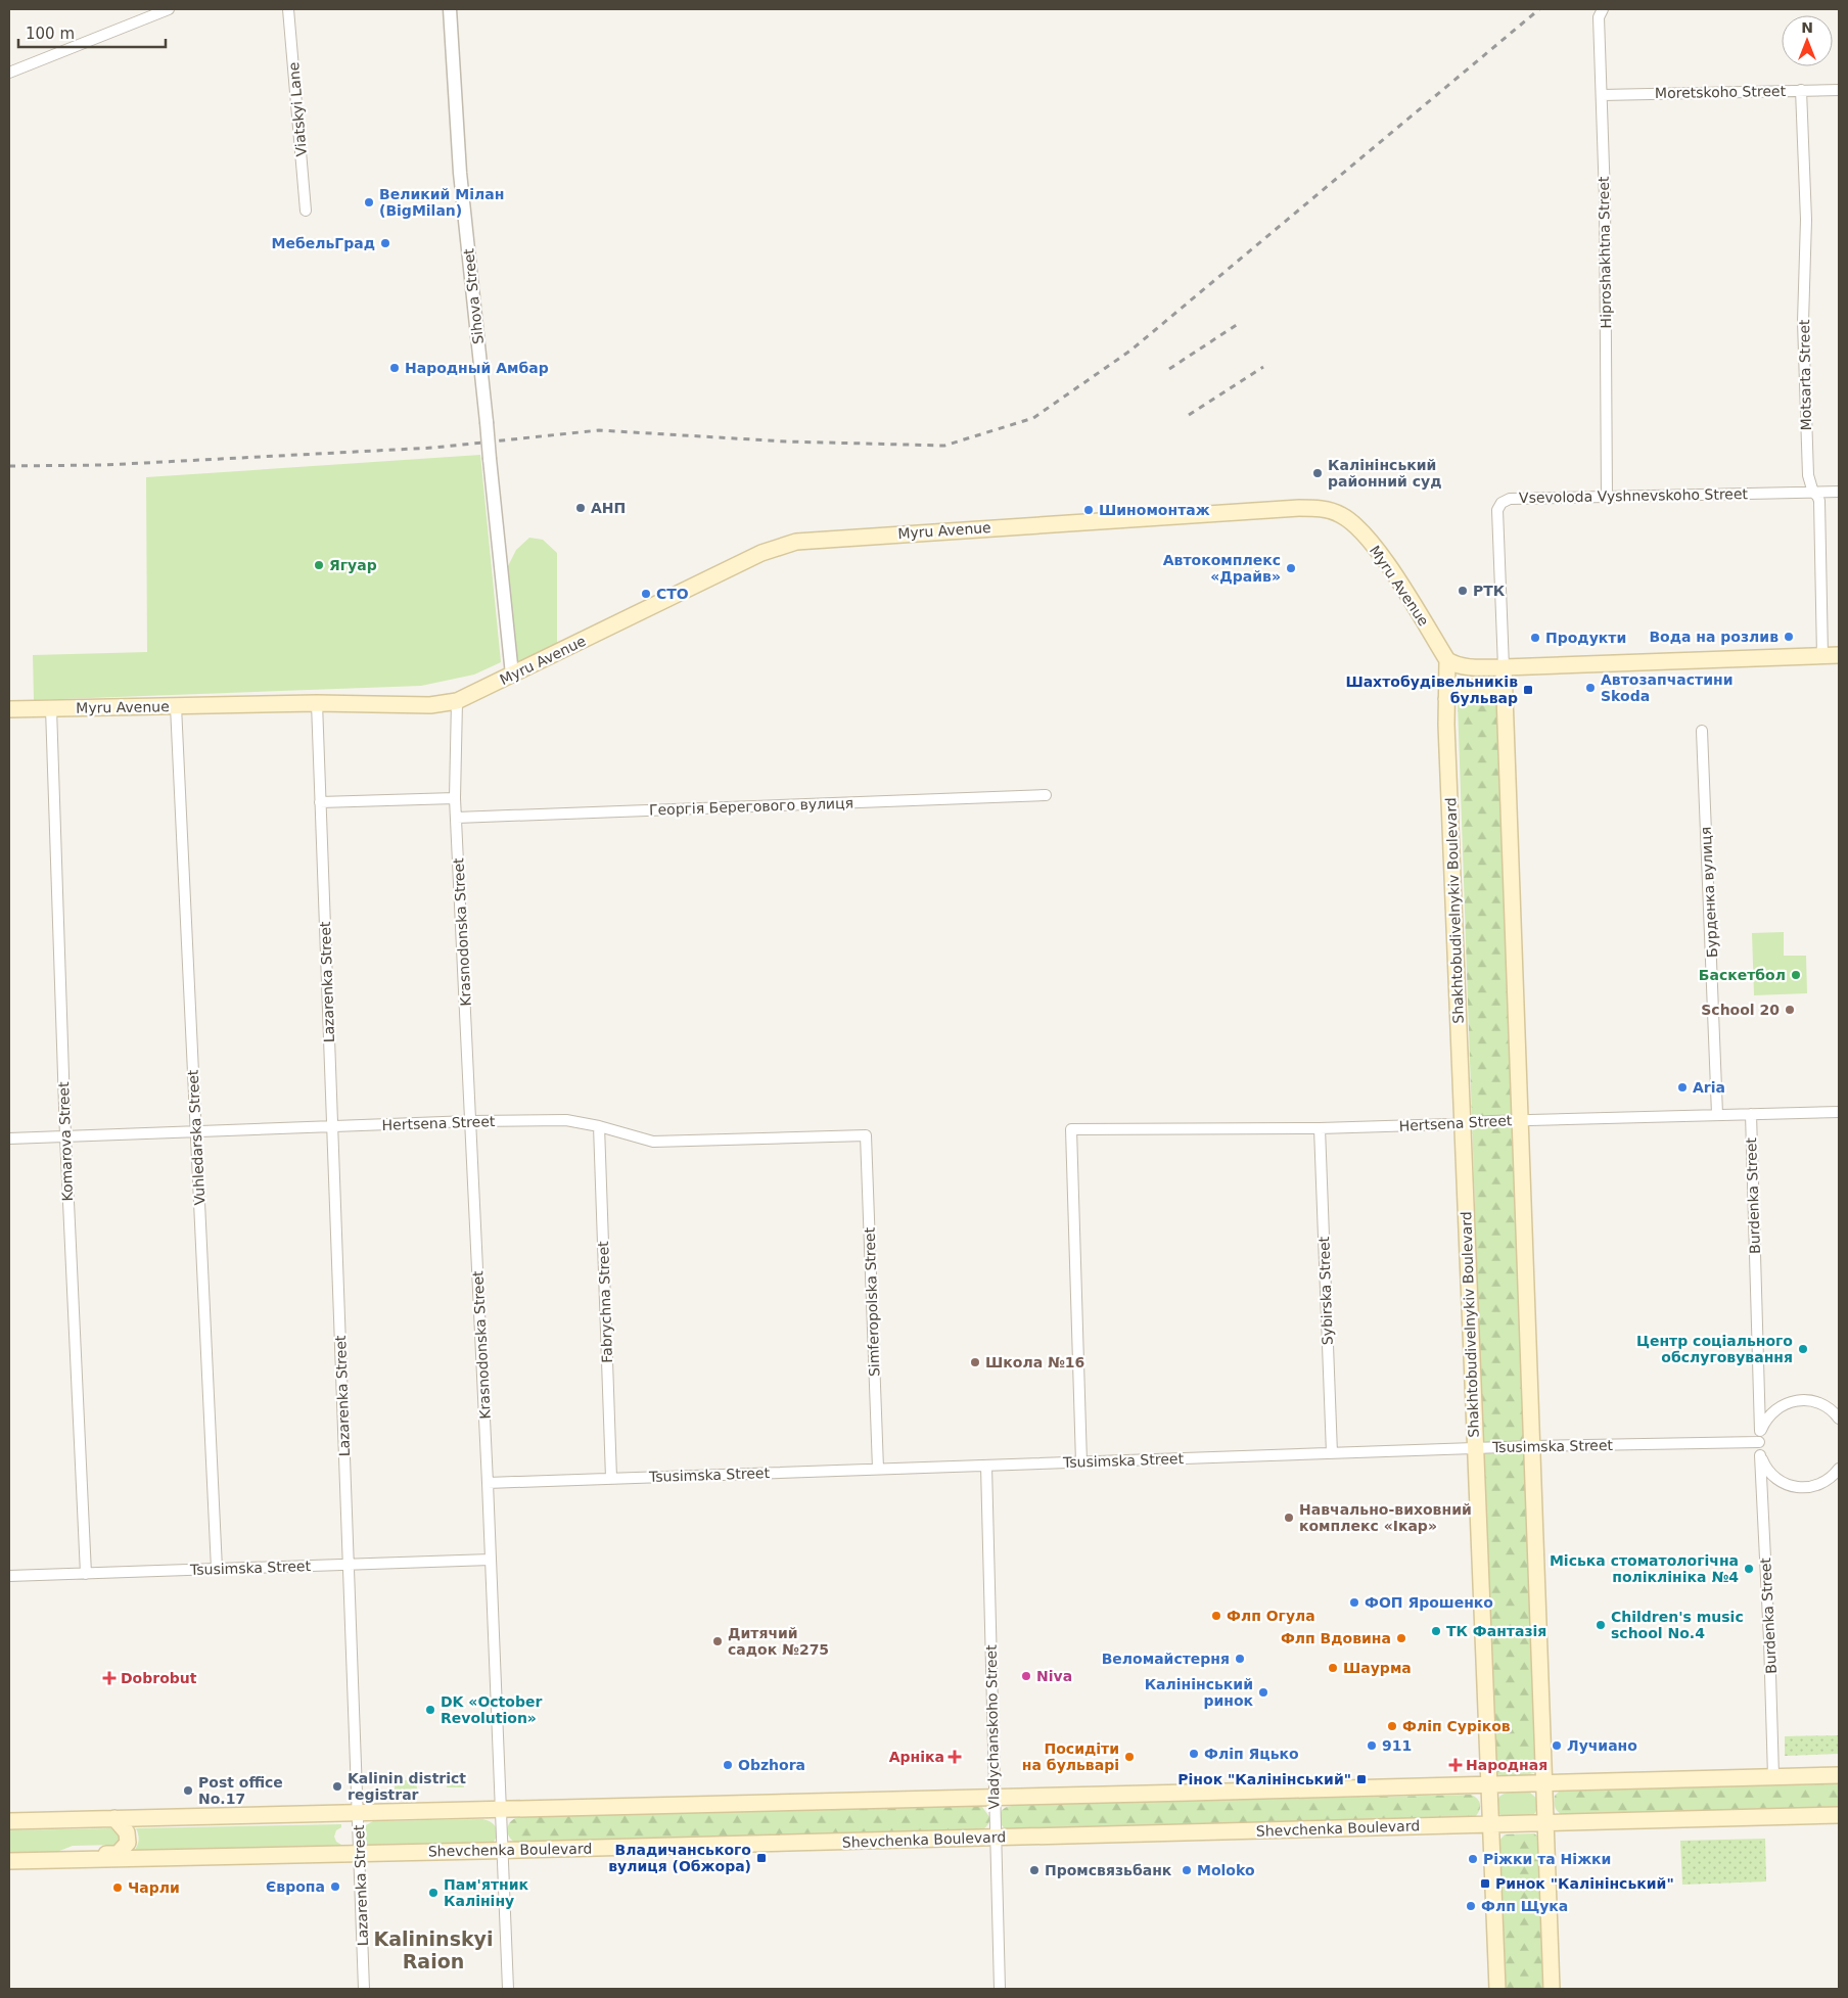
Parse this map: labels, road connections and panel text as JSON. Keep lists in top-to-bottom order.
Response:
{
  "streets": {
    "main road": ["Myru Avenue", "Shakhtobudivelnykiv Boulevard", "Shevchenka Boulevard"],
    "street": [
      "Moretskoho Street",
      "Viatskyi Lane",
      "Hiproshakhtna Street",
      "Sihova Street",
      "Motsarta Street",
      "Vsevoloda Vyshnevskoho Street",
      "Георгія Берегового вулиця",
      "Бурденка вулиця",
      "Krasnodonska Street",
      "Lazarenka Street",
      "Hertsena Street",
      "Vuhledarska Street",
      "Komarova Street",
      "Burdenka Street",
      "Sybirska Street",
      "Fabrychna Street",
      "Simferopolska Street",
      "Tsusimska Street",
      "Vladychanskoho Street"
    ]
  },
  "crossings": [
    ["Moretskoho Street", "Hiproshakhtna Street"],
    ["Moretskoho Street", "Motsarta Street"],
    ["Hiproshakhtna Street", "Vsevoloda Vyshnevskoho Street"],
    ["Sihova Street", "Myru Avenue"],
    ["Motsarta Street", "Vsevoloda Vyshnevskoho Street"],
    ["Myru Avenue", "Shakhtobudivelnykiv Boulevard"],
    ["Myru Avenue", "Krasnodonska Street"],
    ["Myru Avenue", "Lazarenka Street"],
    ["Myru Avenue", "Vuhledarska Street"],
    ["Myru Avenue", "Komarova Street"],
    ["Георгія Берегового вулиця", "Krasnodonska Street"],
    ["Бурденка вулиця", "Hertsena Street"],
    ["Shakhtobudivelnykiv Boulevard", "Hertsena Street"],
    ["Shakhtobudivelnykiv Boulevard", "Tsusimska Street"],
    ["Shakhtobudivelnykiv Boulevard", "Shevchenka Boulevard"],
    ["Krasnodonska Street", "Hertsena Street"],
    ["Krasnodonska Street", "Tsusimska Street"],
    ["Krasnodonska Street", "Shevchenka Boulevard"],
    ["Lazarenka Street", "Hertsena Street"],
    ["Lazarenka Street", "Tsusimska Street"],
    ["Lazarenka Street", "Shevchenka Boulevard"],
    ["Hertsena Street", "Vuhledarska Street"],
    ["Hertsena Street", "Komarova Street"],
    ["Hertsena Street", "Burdenka Street"],
    ["Hertsena Street", "Sybirska Street"],
    ["Hertsena Street", "Fabrychna Street"],
    ["Hertsena Street", "Simferopolska Street"],
    ["Hertsena Street", "Tsusimska Street"],
    ["Vuhledarska Street", "Tsusimska Street"],
    ["Komarova Street", "Tsusimska Street"],
    ["Burdenka Street", "Tsusimska Street"],
    ["Sybirska Street", "Tsusimska Street"],
    ["Fabrychna Street", "Tsusimska Street"],
    ["Simferopolska Street", "Tsusimska Street"],
    ["Tsusimska Street", "Vladychanskoho Street"],
    ["Vladychanskoho Street", "Shevchenka Boulevard"]
  ],
  "districts": ["Kalininskyi Raion"],
  "places": {
    "other": [
      "Великий Мілан (BigMilan)",
      "МебельГрад",
      "Народный Амбар",
      "Калінінський районний суд",
      "АНП",
      "Шиномонтаж",
      "Ягуар",
      "Автокомплекс «Драйв»",
      "РТК",
      "СТО",
      "Вода на розлив",
      "Продукти",
      "Автозапчастини Skoda",
      "Баскетбол",
      "School 20",
      "Aria",
      "Центр соціального обслуговування",
      "Школа №16",
      "Навчально-виховний комплекс «Ікар»",
      "Міська стоматологічна поліклініка №4",
      "ФОП Ярошенко",
      "Флп Огула",
      "Children's music school No.4",
      "ТК Фантазія",
      "Флп Вдовина",
      "Дитячий садок №275",
      "Веломайстерня",
      "Шаурма",
      "Niva",
      "Калінінський ринок",
      "DK «October Revolution»",
      "Фліп Суріков",
      "911",
      "Лучиано",
      "Фліп Яцько",
      "Посидіти на бульварі",
      "Obzhora",
      "Kalinin district registrar",
      "Post office No.17",
      "Ріжки та Ніжки",
      "Промсвязьбанк",
      "Moloko",
      "Європа",
      "Чарли",
      "Пам'ятник Калініну",
      "Флп Щука"
    ],
    "transit": [
      "Шахтобудівельників бульвар",
      "Рінок \"Калінінський\"",
      "Владичанського вулиця (Обжора)",
      "Ринок \"Калінінський\""
    ],
    "health": ["Dobrobut", "Арніка", "Народная"]
  },
  "scale_bar": "100 m",
  "north": "top"
}
